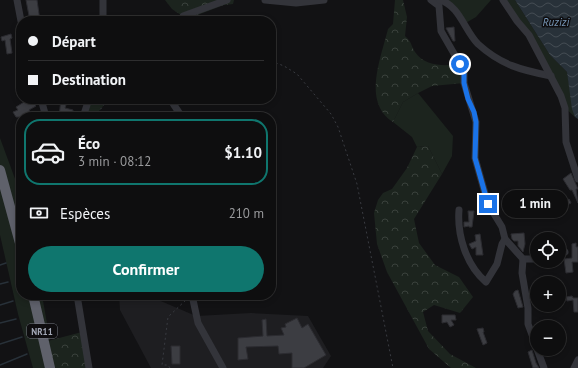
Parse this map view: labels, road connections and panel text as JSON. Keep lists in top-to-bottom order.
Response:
{
  "streets": {
    "highway": ["NR11"]
  },
  "water": ["Ruzizi"],
  "page": {
    "banner": ["Départ", "Destination"],
    "list": [
      {
        "name": "Éco",
        "note": "3 min · 08:12",
        "value": "$1.10"
      }
    ],
    "bubble": "1 min",
    "pay": ["Espèces", "210 m"],
    "map_buttons": ["+", "−"],
    "buttons": "Confirmer"
  }
}
